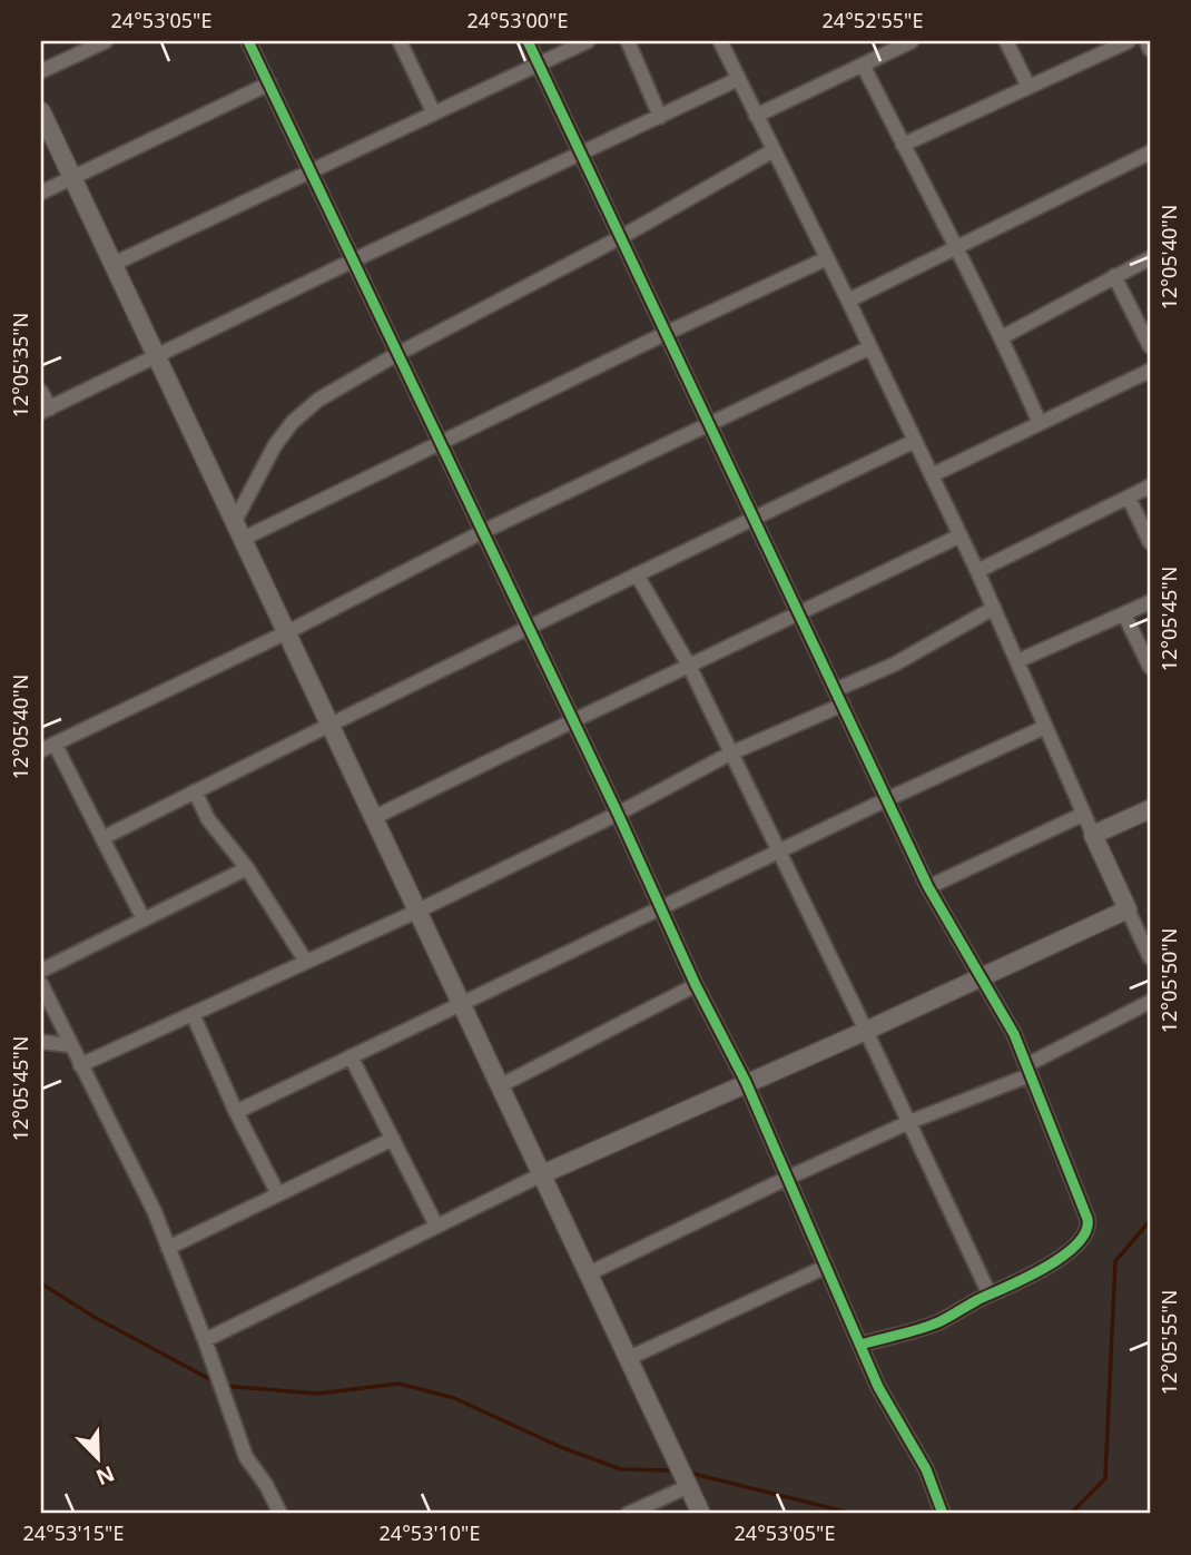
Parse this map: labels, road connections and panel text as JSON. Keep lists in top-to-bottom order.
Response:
{
  "north": "bottom right",
  "coordinates": [
    "24°53'05\"E",
    "24°53'00\"E",
    "24°52'55\"E",
    "12°05'40\"N",
    "12°05'35\"N",
    "12°05'45\"N",
    "12°05'50\"N",
    "12°05'55\"N",
    "24°53'15\"E",
    "24°53'10\"E"
  ]
}
